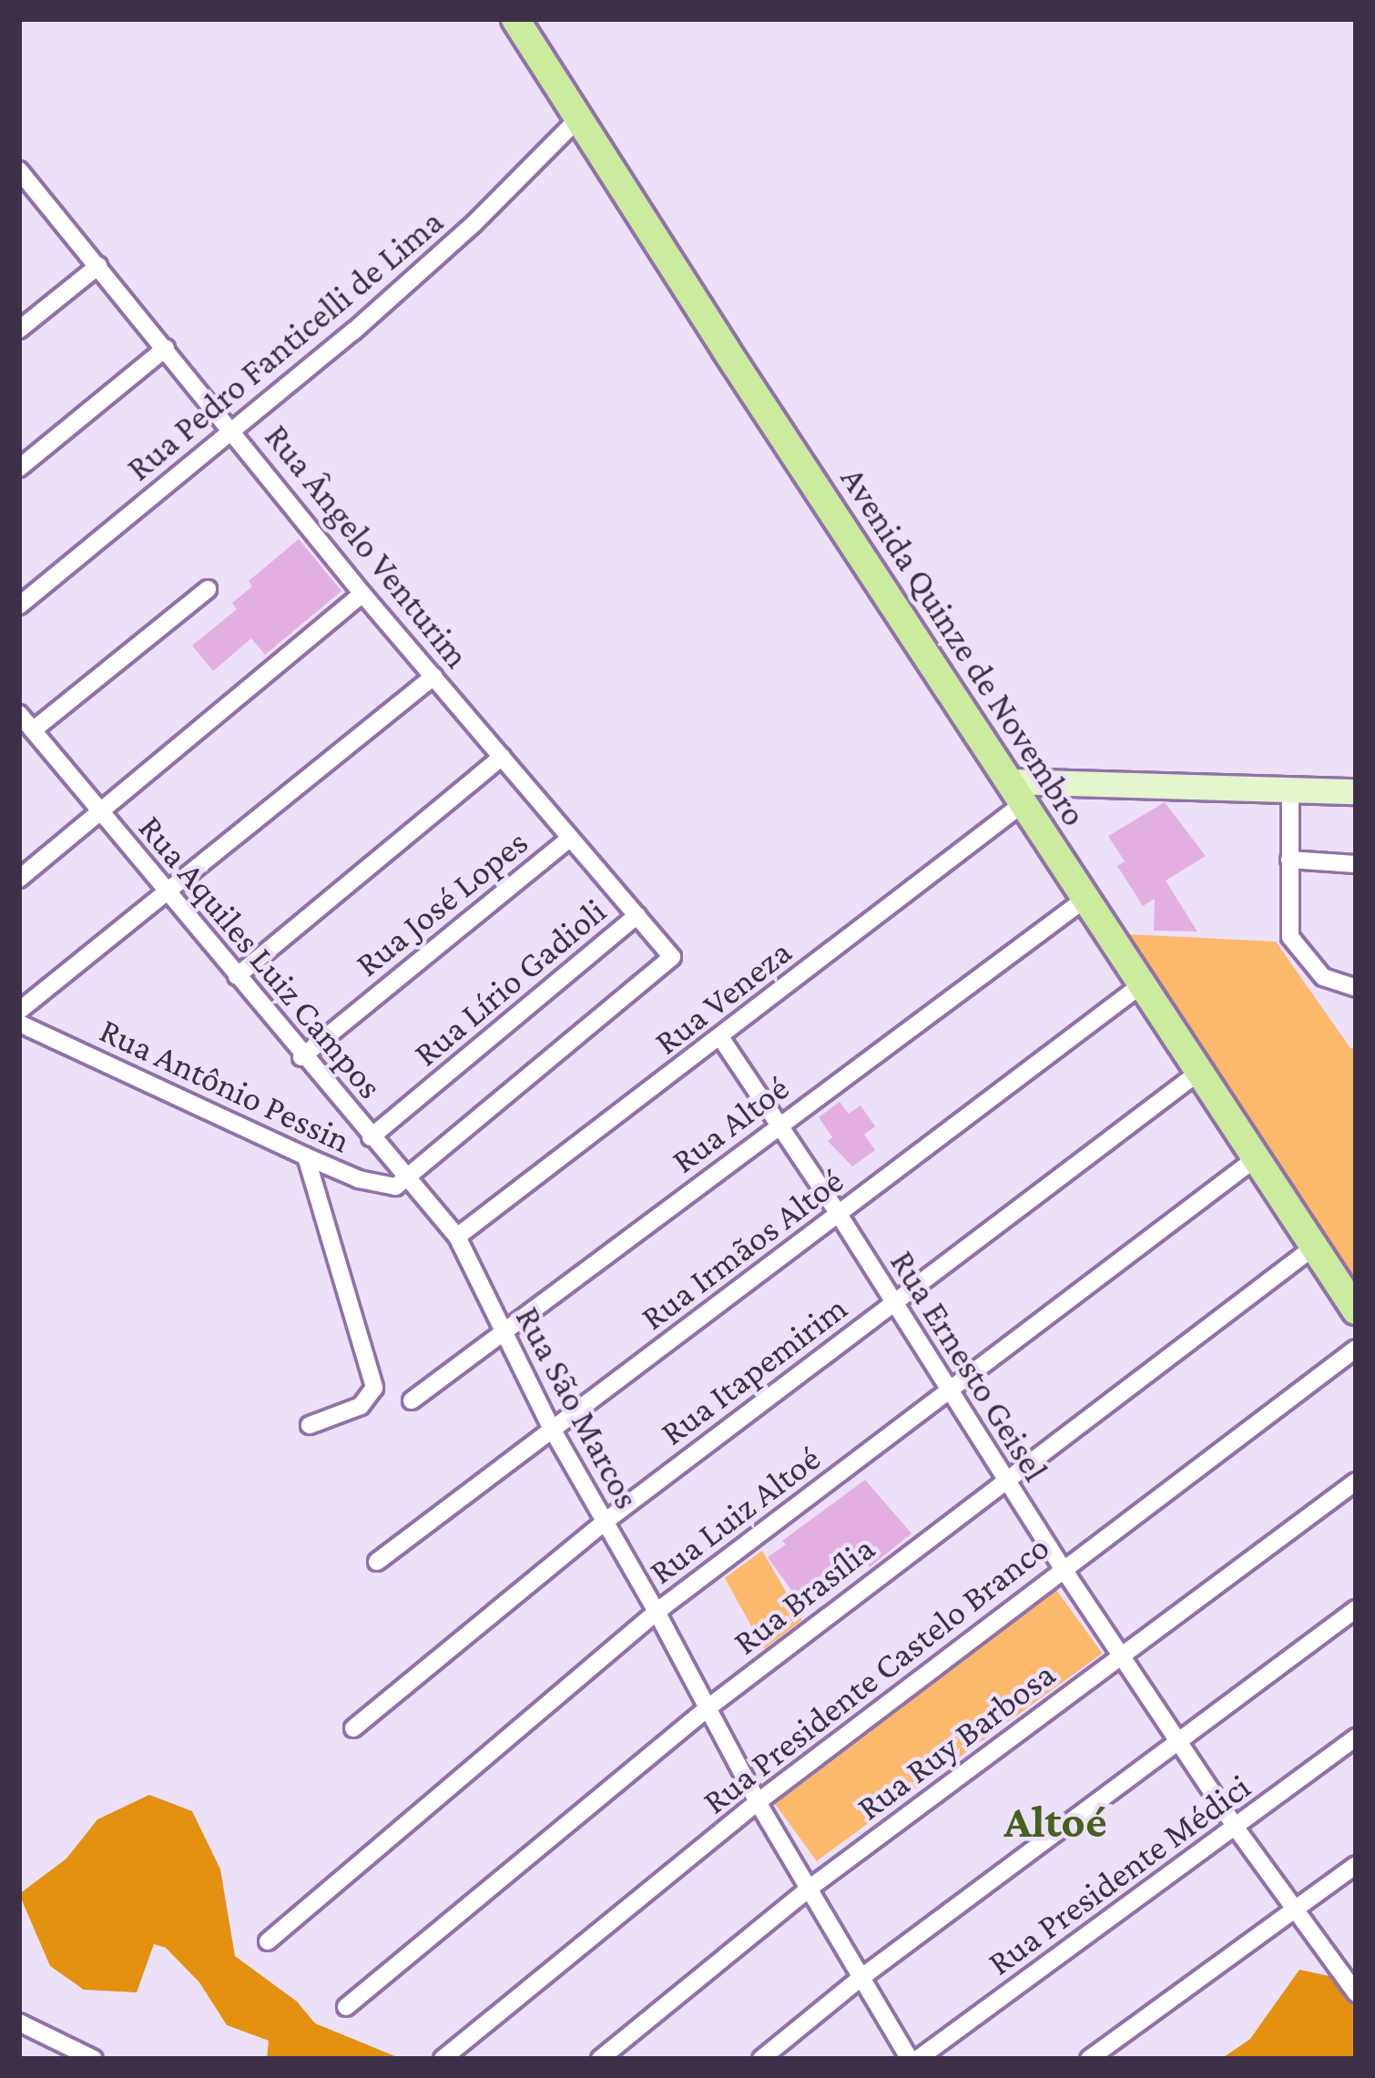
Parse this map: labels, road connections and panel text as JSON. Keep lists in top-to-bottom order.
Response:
{
  "streets": {
    "main road": ["Avenida Quinze de Novembro"],
    "street": [
      "Rua Pedro Fanticelli de Lima",
      "Rua Ângelo Venturim",
      "Rua José Lopes",
      "Rua Aquiles Luiz Campos",
      "Rua Lírio Gadioli",
      "Rua Veneza",
      "Rua Antônio Pessin",
      "Rua Altoé",
      "Rua Irmãos Altoé",
      "Rua Ernesto Geisel",
      "Rua Itapemirim",
      "Rua São Marcos",
      "Rua Luiz Altoé",
      "Rua Brasília",
      "Rua Presidente Castelo Branco",
      "Rua Ruy Barbosa",
      "Rua Presidente Médici"
    ]
  },
  "crossings": [
    ["Rua Pedro Fanticelli de Lima", "Rua Ângelo Venturim"],
    ["Rua Pedro Fanticelli de Lima", "Avenida Quinze de Novembro"],
    ["Rua Ângelo Venturim", "Rua José Lopes"],
    ["Rua Ângelo Venturim", "Rua Aquiles Luiz Campos"],
    ["Rua Ângelo Venturim", "Rua Lírio Gadioli"],
    ["Rua Ângelo Venturim", "Rua Antônio Pessin"],
    ["Avenida Quinze de Novembro", "Rua Veneza"],
    ["Avenida Quinze de Novembro", "Rua Altoé"],
    ["Avenida Quinze de Novembro", "Rua Irmãos Altoé"],
    ["Avenida Quinze de Novembro", "Rua Itapemirim"],
    ["Avenida Quinze de Novembro", "Rua Luiz Altoé"],
    ["Avenida Quinze de Novembro", "Rua Brasília"],
    ["Rua José Lopes", "Rua Aquiles Luiz Campos"],
    ["Rua Aquiles Luiz Campos", "Rua Lírio Gadioli"],
    ["Rua Aquiles Luiz Campos", "Rua Veneza"],
    ["Rua Aquiles Luiz Campos", "Rua Antônio Pessin"],
    ["Rua Aquiles Luiz Campos", "Rua São Marcos"],
    ["Rua Veneza", "Rua Ernesto Geisel"],
    ["Rua Veneza", "Rua São Marcos"],
    ["Rua Altoé", "Rua Ernesto Geisel"],
    ["Rua Altoé", "Rua São Marcos"],
    ["Rua Irmãos Altoé", "Rua Ernesto Geisel"],
    ["Rua Irmãos Altoé", "Rua São Marcos"],
    ["Rua Ernesto Geisel", "Rua Itapemirim"],
    ["Rua Ernesto Geisel", "Rua Luiz Altoé"],
    ["Rua Ernesto Geisel", "Rua Brasília"],
    ["Rua Ernesto Geisel", "Rua Presidente Castelo Branco"],
    ["Rua Ernesto Geisel", "Rua Ruy Barbosa"],
    ["Rua Ernesto Geisel", "Rua Presidente Médici"],
    ["Rua Itapemirim", "Rua São Marcos"],
    ["Rua São Marcos", "Rua Luiz Altoé"],
    ["Rua São Marcos", "Rua Brasília"],
    ["Rua São Marcos", "Rua Presidente Castelo Branco"],
    ["Rua São Marcos", "Rua Ruy Barbosa"],
    ["Rua São Marcos", "Rua Presidente Médici"]
  ],
  "districts": ["Altoé"]
}
